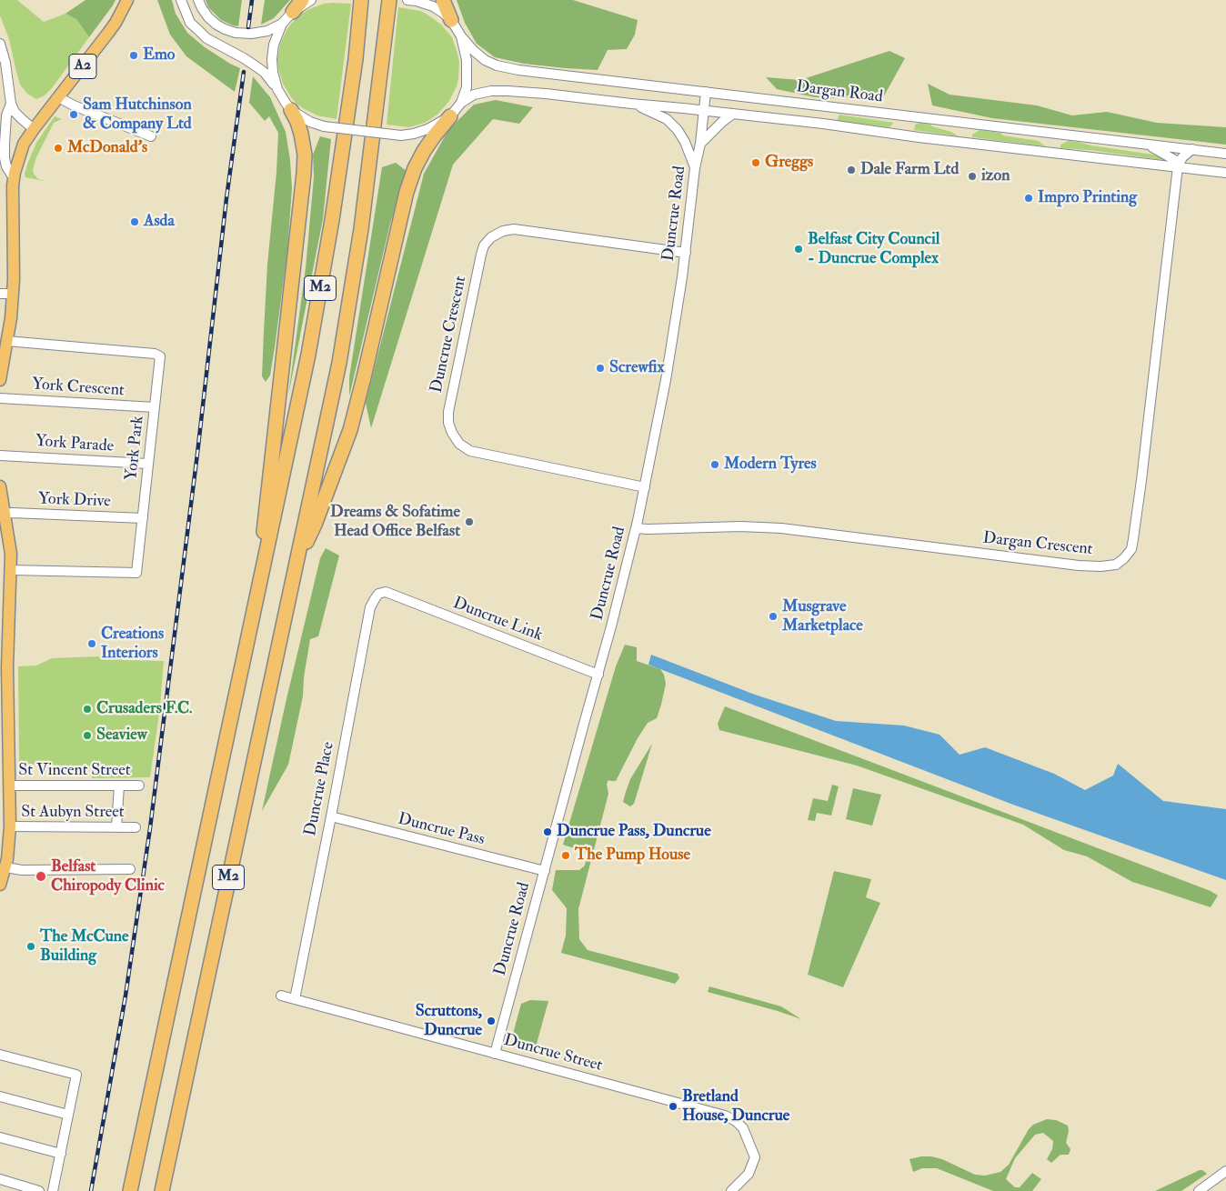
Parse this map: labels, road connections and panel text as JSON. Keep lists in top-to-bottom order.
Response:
{
  "streets": {
    "highway": ["M2"],
    "main road": ["A2"],
    "street": [
      "Dargan Road",
      "Duncrue Road",
      "Duncrue Crescent",
      "York Crescent",
      "York Parade",
      "York Park",
      "York Drive",
      "Dargan Crescent",
      "Duncrue Link",
      "St Vincent Street",
      "Duncrue Place",
      "St Aubyn Street",
      "Duncrue Pass",
      "Duncrue Street"
    ]
  },
  "crossings": [
    ["A2", "York Park"],
    ["Dargan Road", "Duncrue Road"],
    ["Dargan Road", "Dargan Crescent"],
    ["Duncrue Road", "Duncrue Crescent"],
    ["Duncrue Road", "Dargan Crescent"],
    ["Duncrue Road", "Duncrue Link"],
    ["Duncrue Road", "Duncrue Pass"],
    ["Duncrue Road", "Duncrue Street"],
    ["York Crescent", "York Park"],
    ["York Parade", "York Park"],
    ["York Park", "York Drive"],
    ["Duncrue Link", "Duncrue Place"],
    ["Duncrue Place", "Duncrue Pass"],
    ["Duncrue Place", "Duncrue Street"]
  ],
  "places": [
    "Emo",
    "Sam Hutchinson & Company Ltd",
    "McDonald's",
    "Greggs",
    "Dale Farm Ltd",
    "izon",
    "Impro Printing",
    "Asda",
    "Belfast City Council - Duncrue Complex",
    "Screwfix",
    "Modern Tyres",
    "Dreams & Sofatime Head Office Belfast",
    "Musgrave Marketplace",
    "Creations Interiors",
    "Crusaders F.C.",
    "Seaview",
    "Duncrue Pass, Duncrue",
    "The Pump House",
    "Belfast Chiropody Clinic",
    "The McCune Building",
    "Scruttons, Duncrue",
    "Bretland House, Duncrue"
  ]
}
